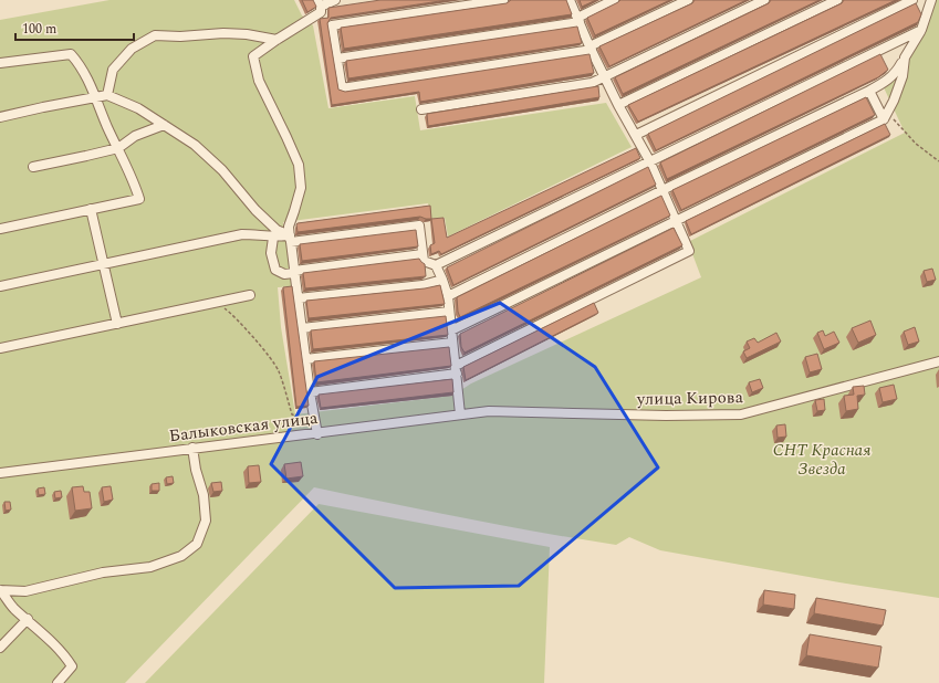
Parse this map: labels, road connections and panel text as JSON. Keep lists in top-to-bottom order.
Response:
{
  "streets": {
    "street": ["улица Кирова", "Балыковская улица"]
  },
  "crossings": [
    ["улица Кирова", "Балыковская улица"]
  ],
  "parks": ["СНТ Красная Звезда"],
  "scale_bar": "100 m"
}
